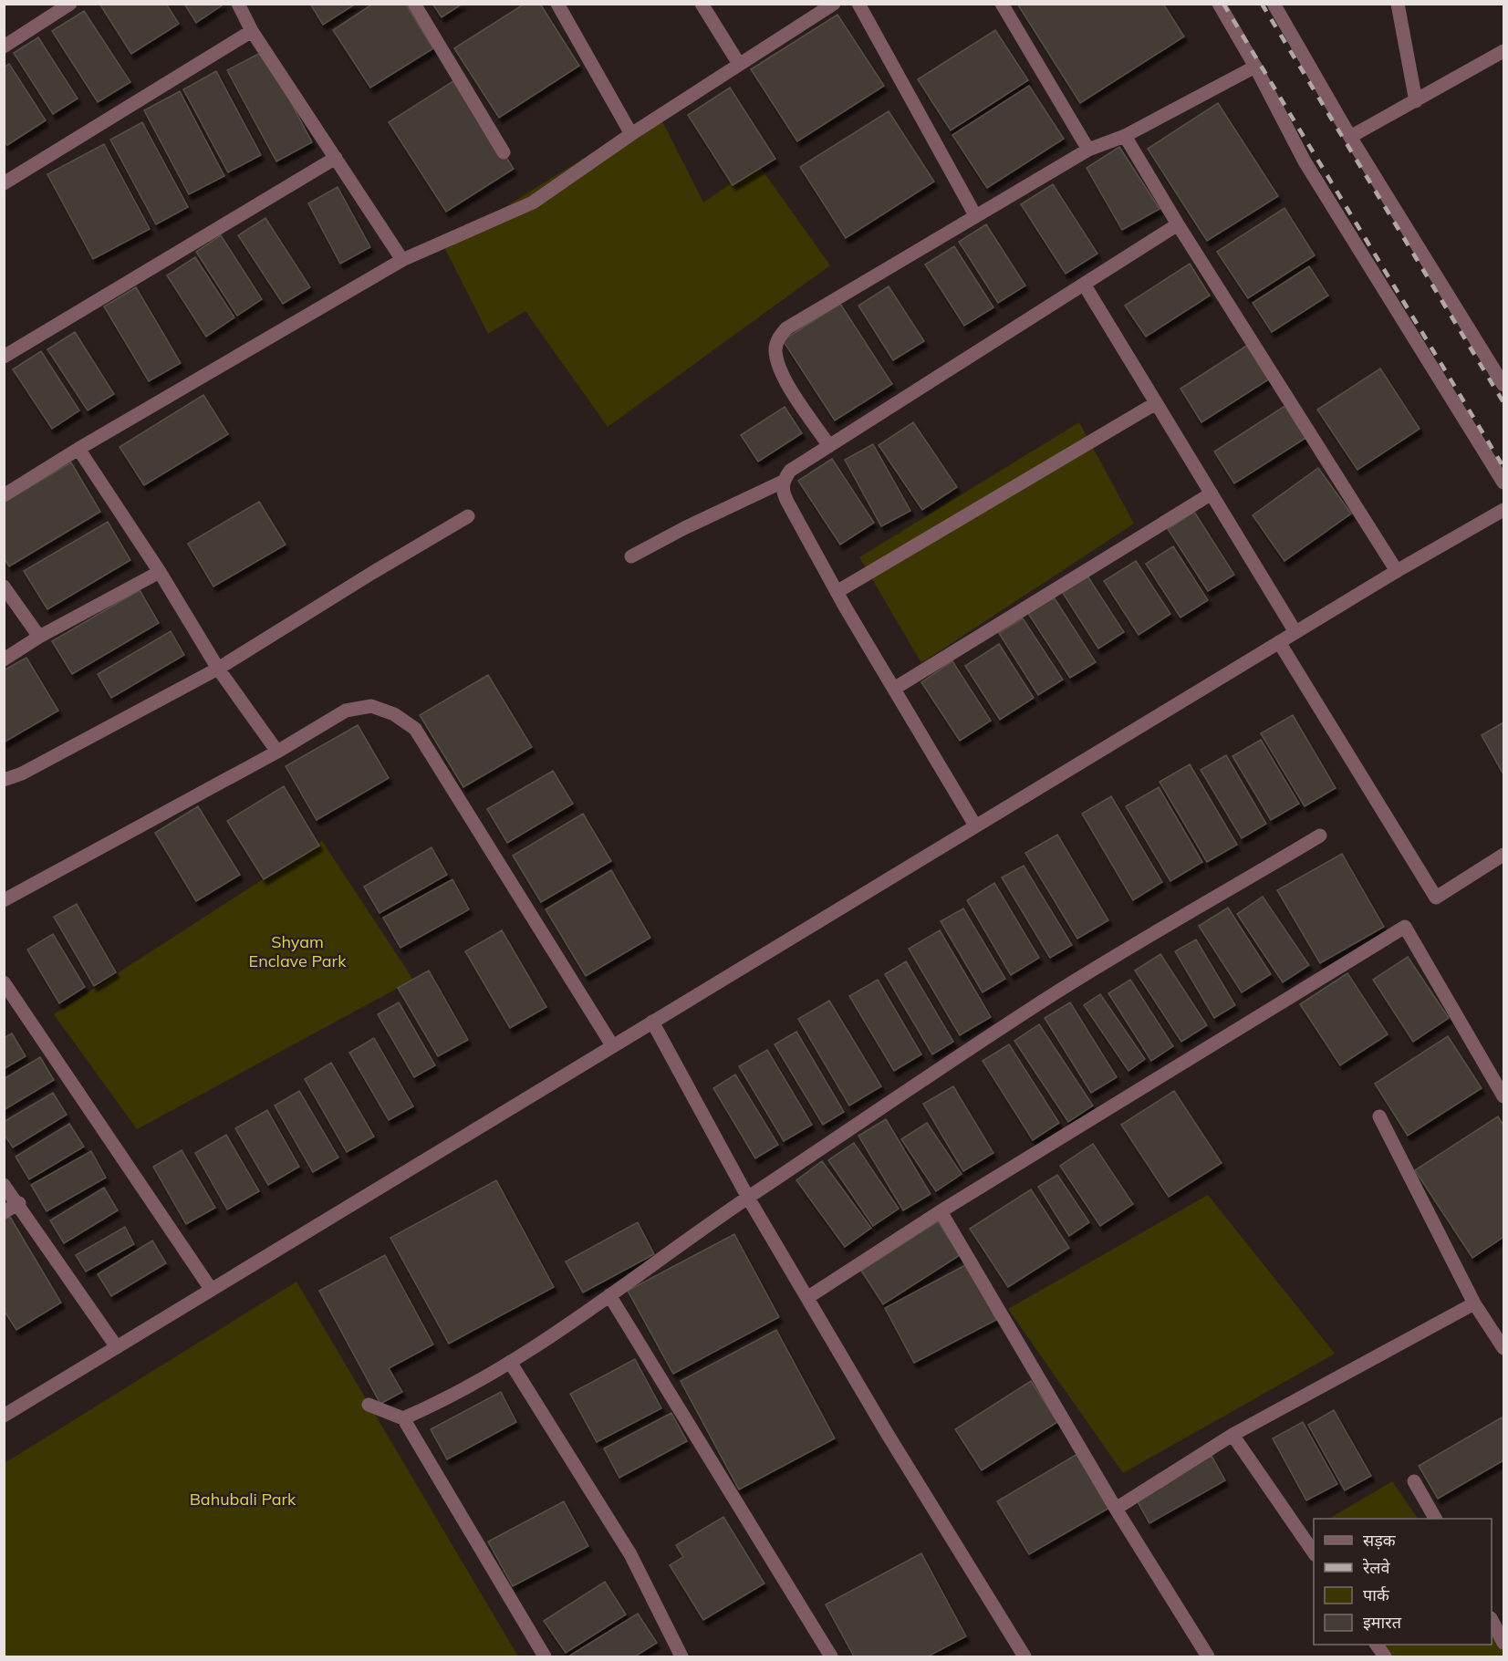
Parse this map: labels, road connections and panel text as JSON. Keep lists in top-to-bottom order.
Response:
{
  "parks": ["Shyam Enclave Park", "Bahubali Park"],
  "legend": [
    "सड़क",
    "रेलवे",
    "पार्क",
    "इमारत"
  ]
}
